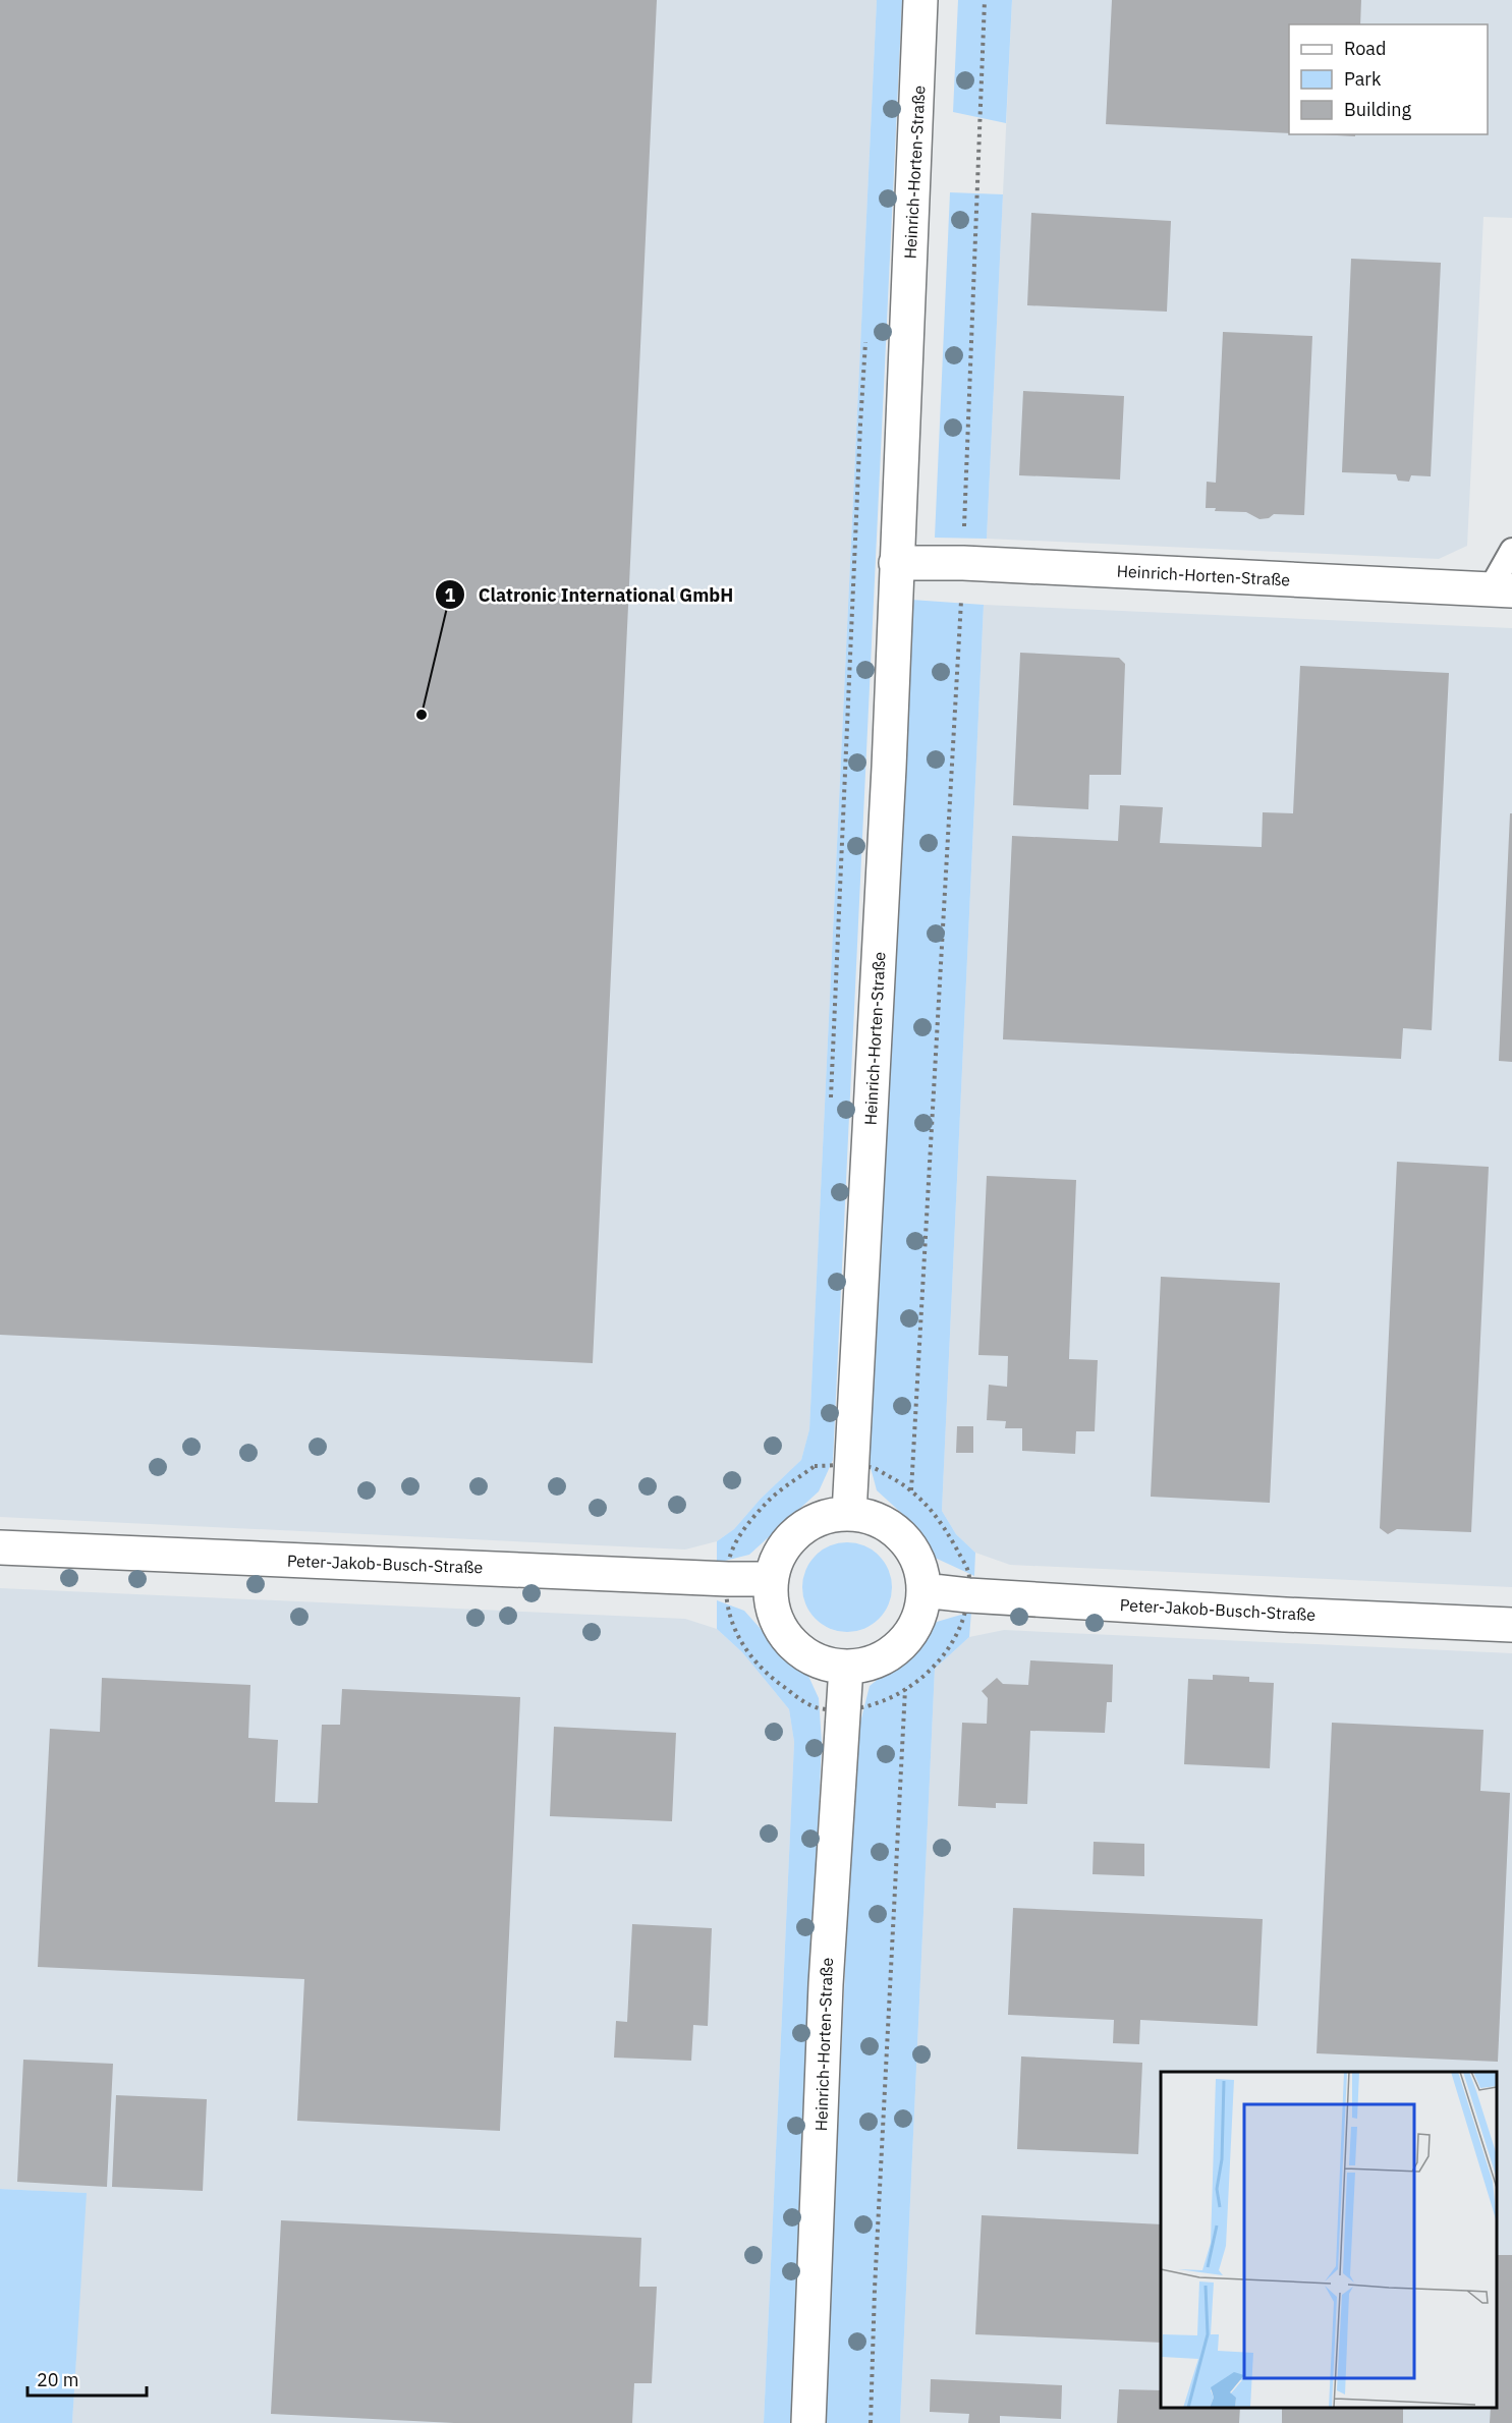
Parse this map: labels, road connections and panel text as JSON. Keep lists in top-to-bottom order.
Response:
{
  "streets": {
    "street": ["Heinrich-Horten-Straße", "Peter-Jakob-Busch-Straße"]
  },
  "crossings": [
    ["Heinrich-Horten-Straße", "Peter-Jakob-Busch-Straße"]
  ],
  "places": ["Clatronic International GmbH"],
  "legend": ["Road", "Park", "Building"],
  "scale_bar": "20 m"
}
